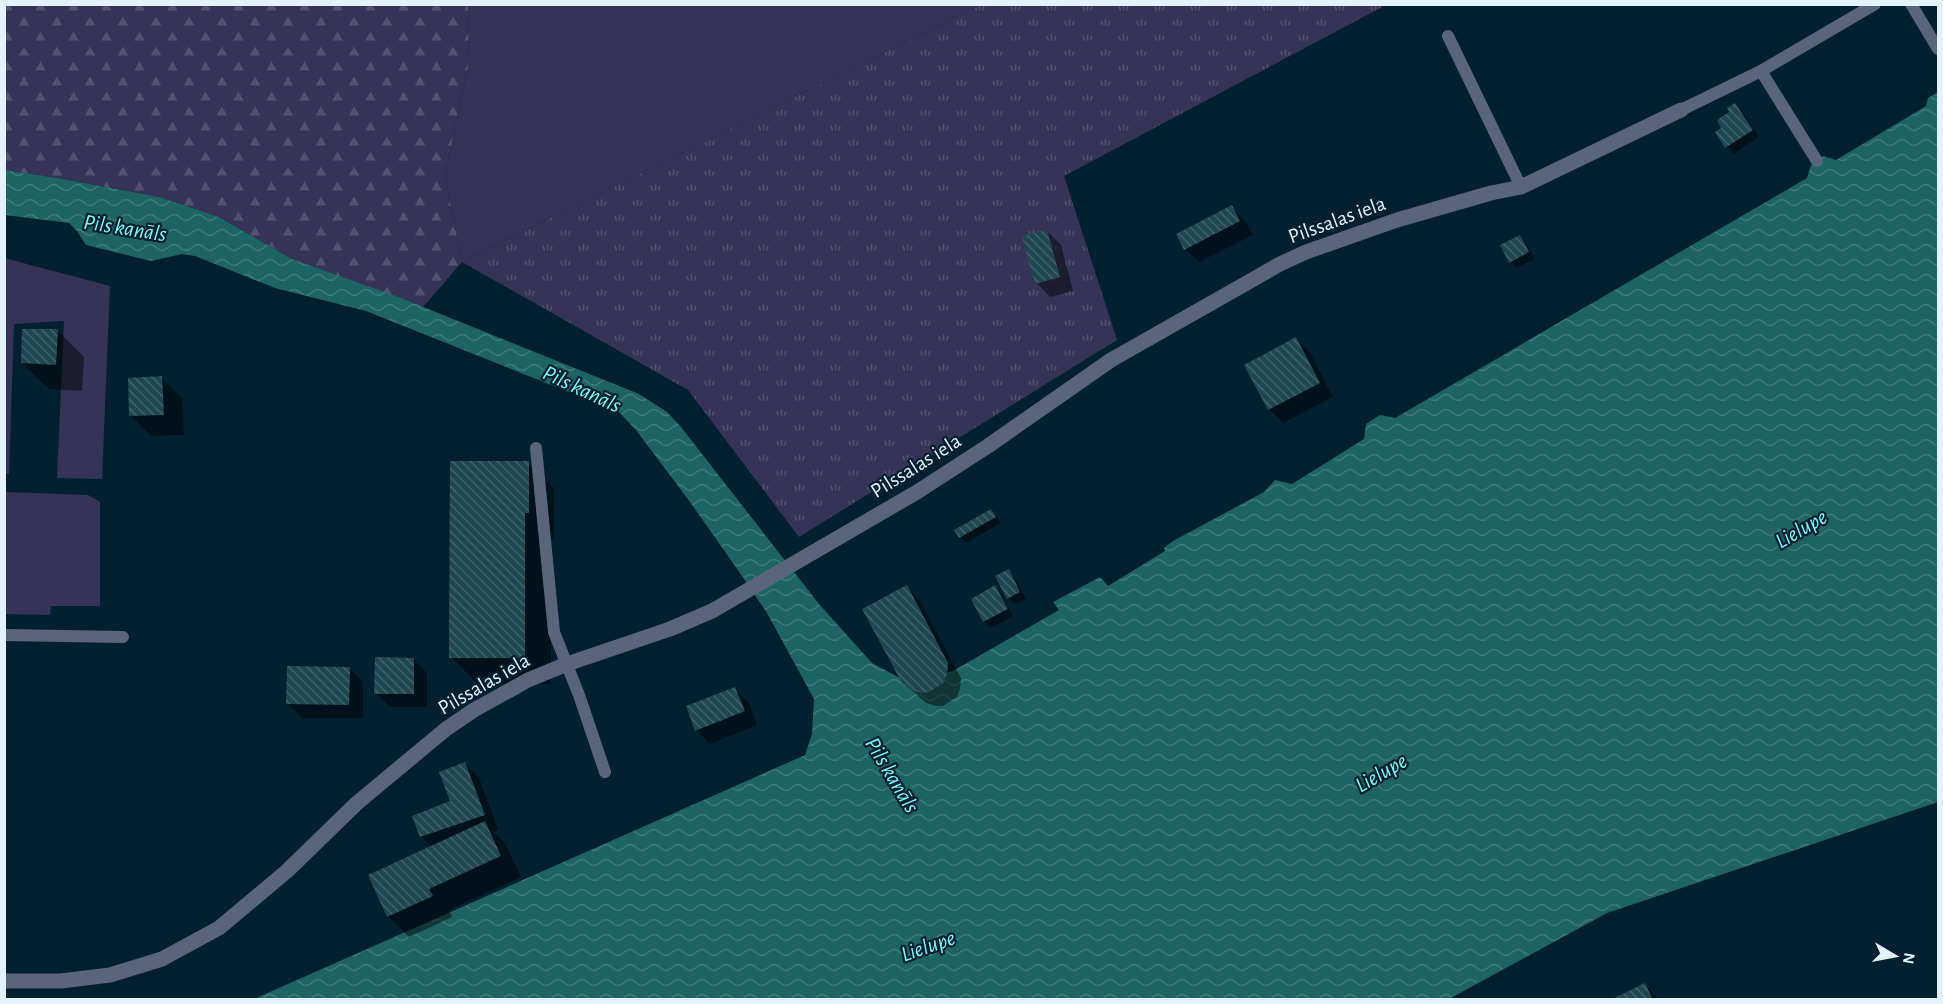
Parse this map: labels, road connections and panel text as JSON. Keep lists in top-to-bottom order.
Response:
{
  "streets": {
    "street": ["Pilssalas iela"]
  },
  "water": ["Pils kanāls", "Lielupe"],
  "north": "right"
}
